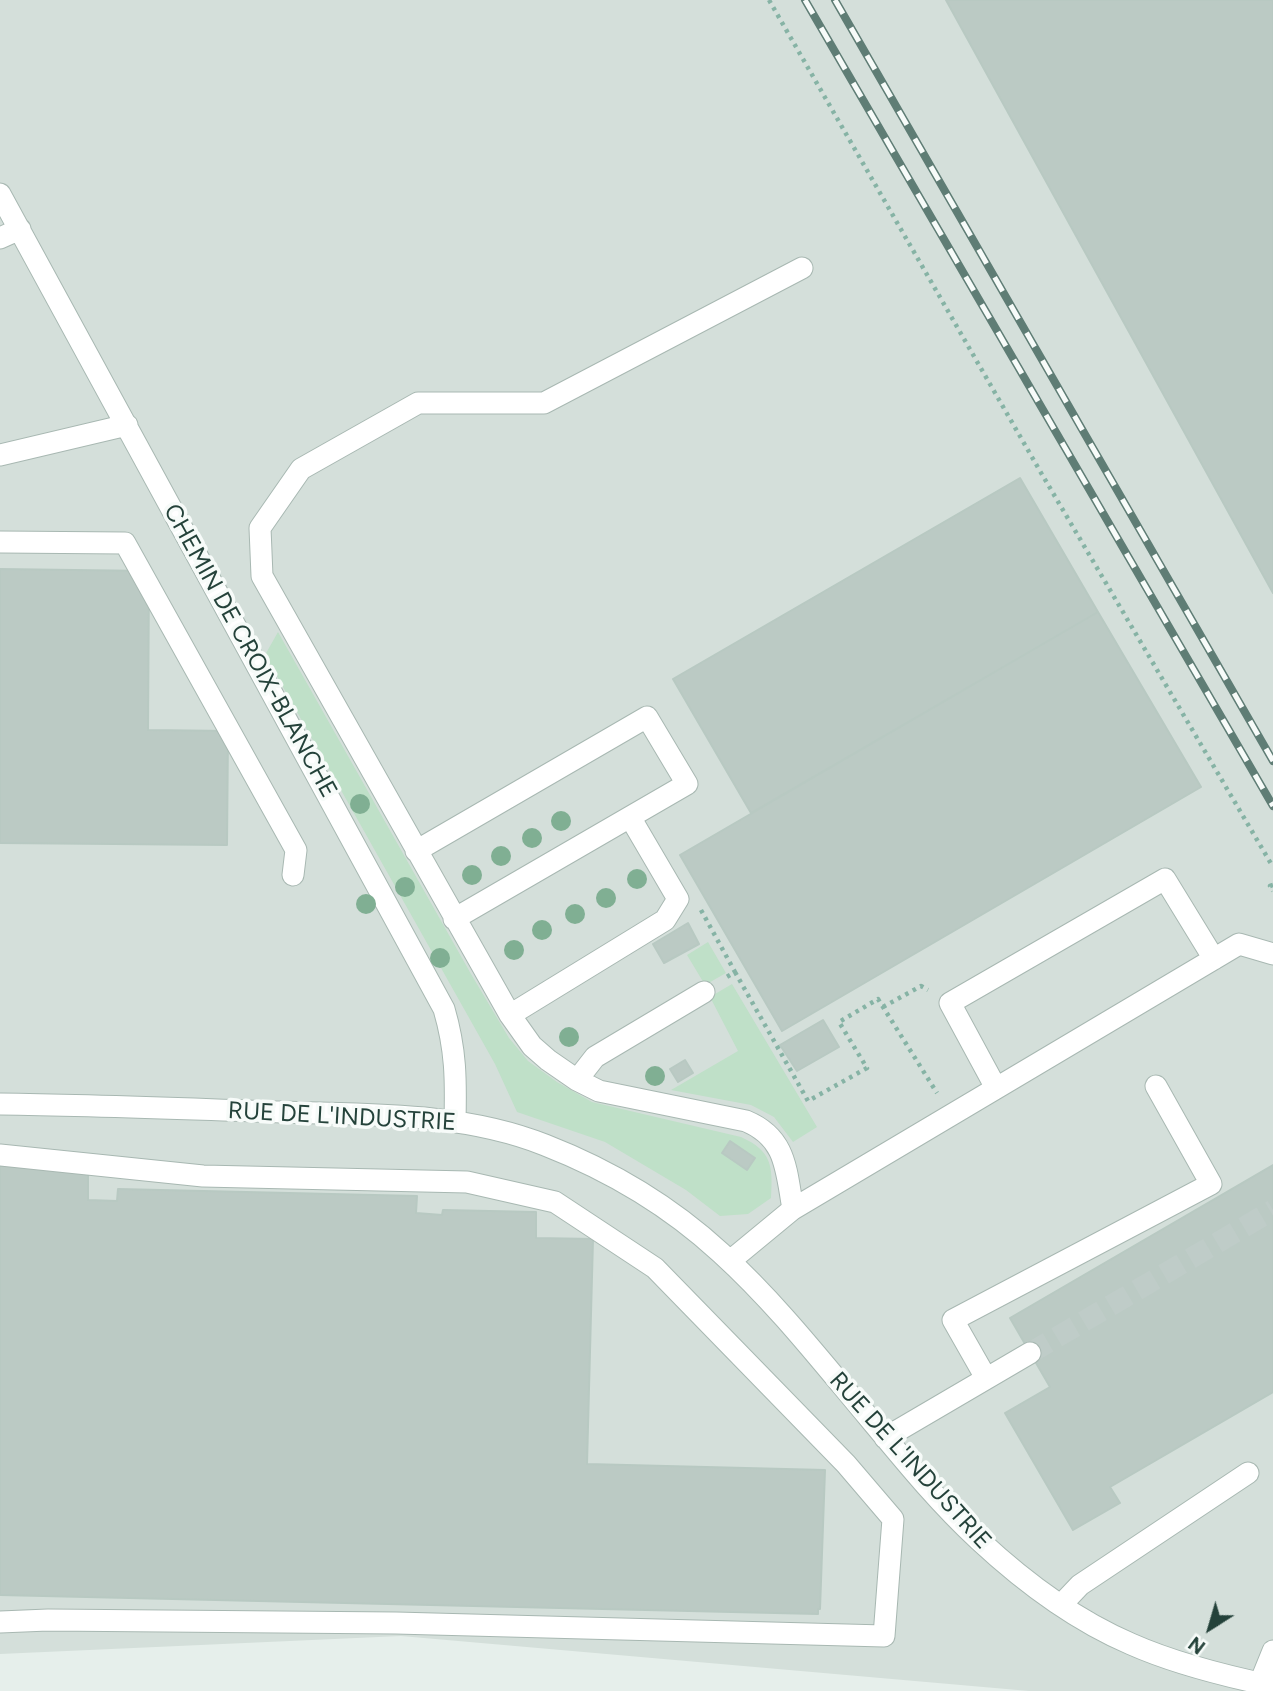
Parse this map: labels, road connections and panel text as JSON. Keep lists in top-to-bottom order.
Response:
{
  "streets": {
    "street": ["CHEMIN DE CROIX-BLANCHE", "RUE DE L'INDUSTRIE"]
  },
  "crossings": [
    ["CHEMIN DE CROIX-BLANCHE", "RUE DE L'INDUSTRIE"]
  ],
  "north": "bottom left"
}
